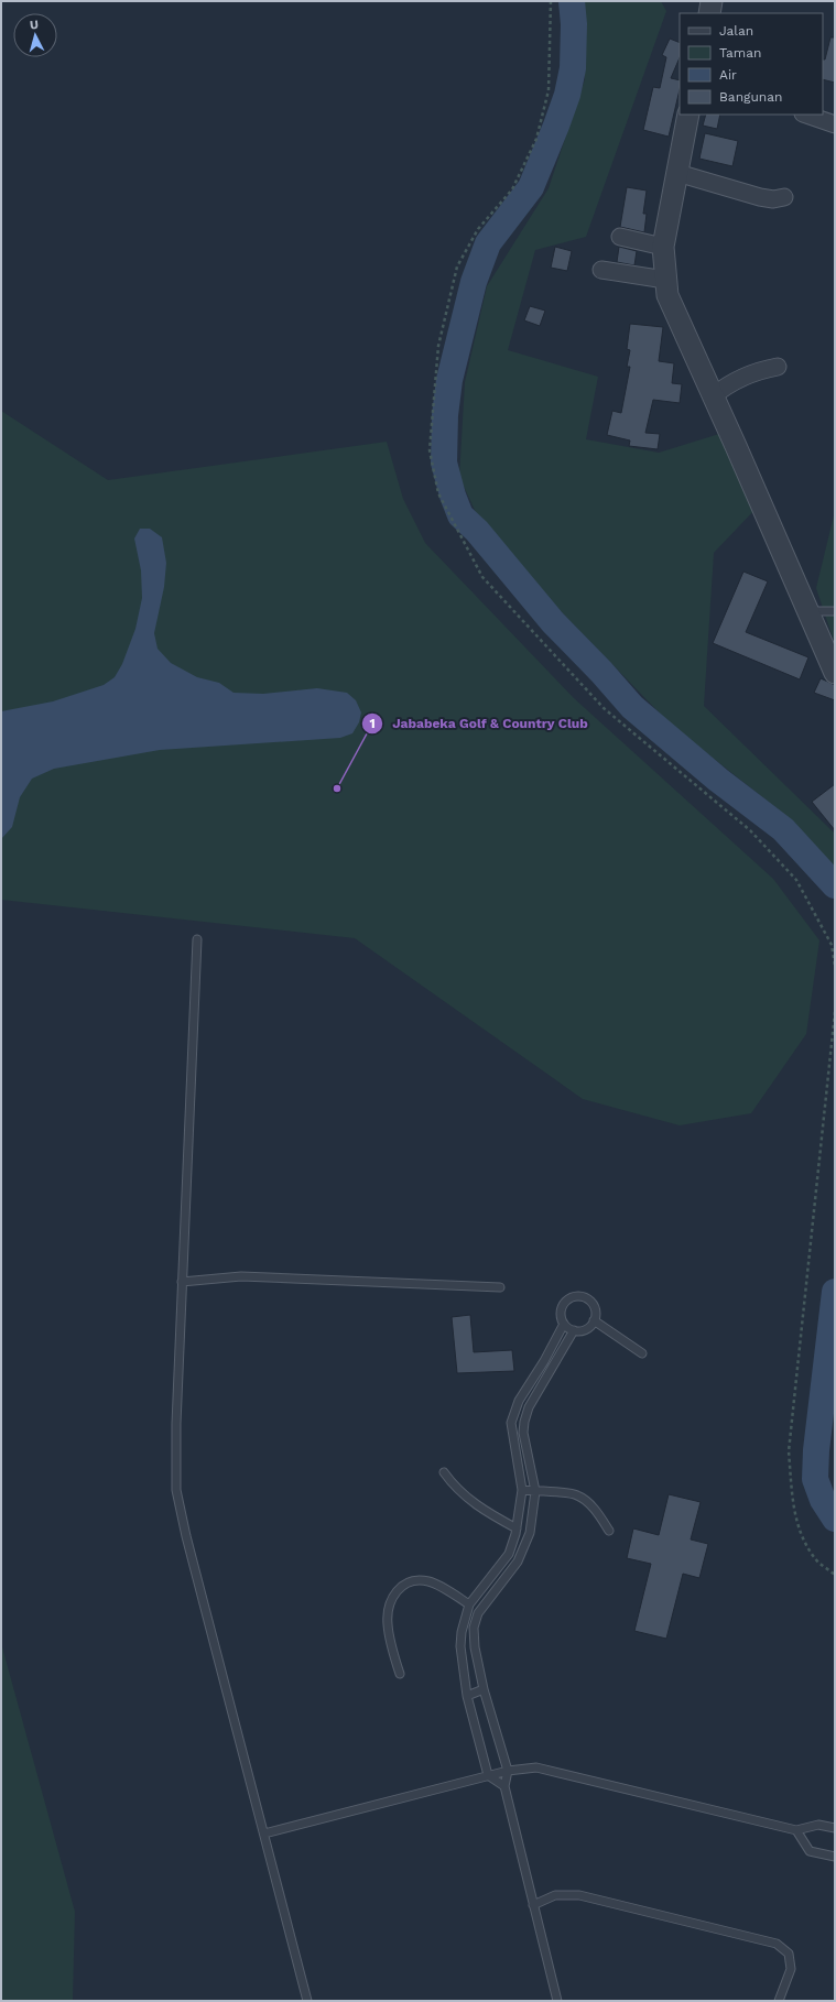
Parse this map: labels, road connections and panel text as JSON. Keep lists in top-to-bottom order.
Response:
{
  "places": ["Jababeka Golf & Country Club"],
  "legend": [
    "Jalan",
    "Taman",
    "Air",
    "Bangunan"
  ],
  "north": "top"
}
